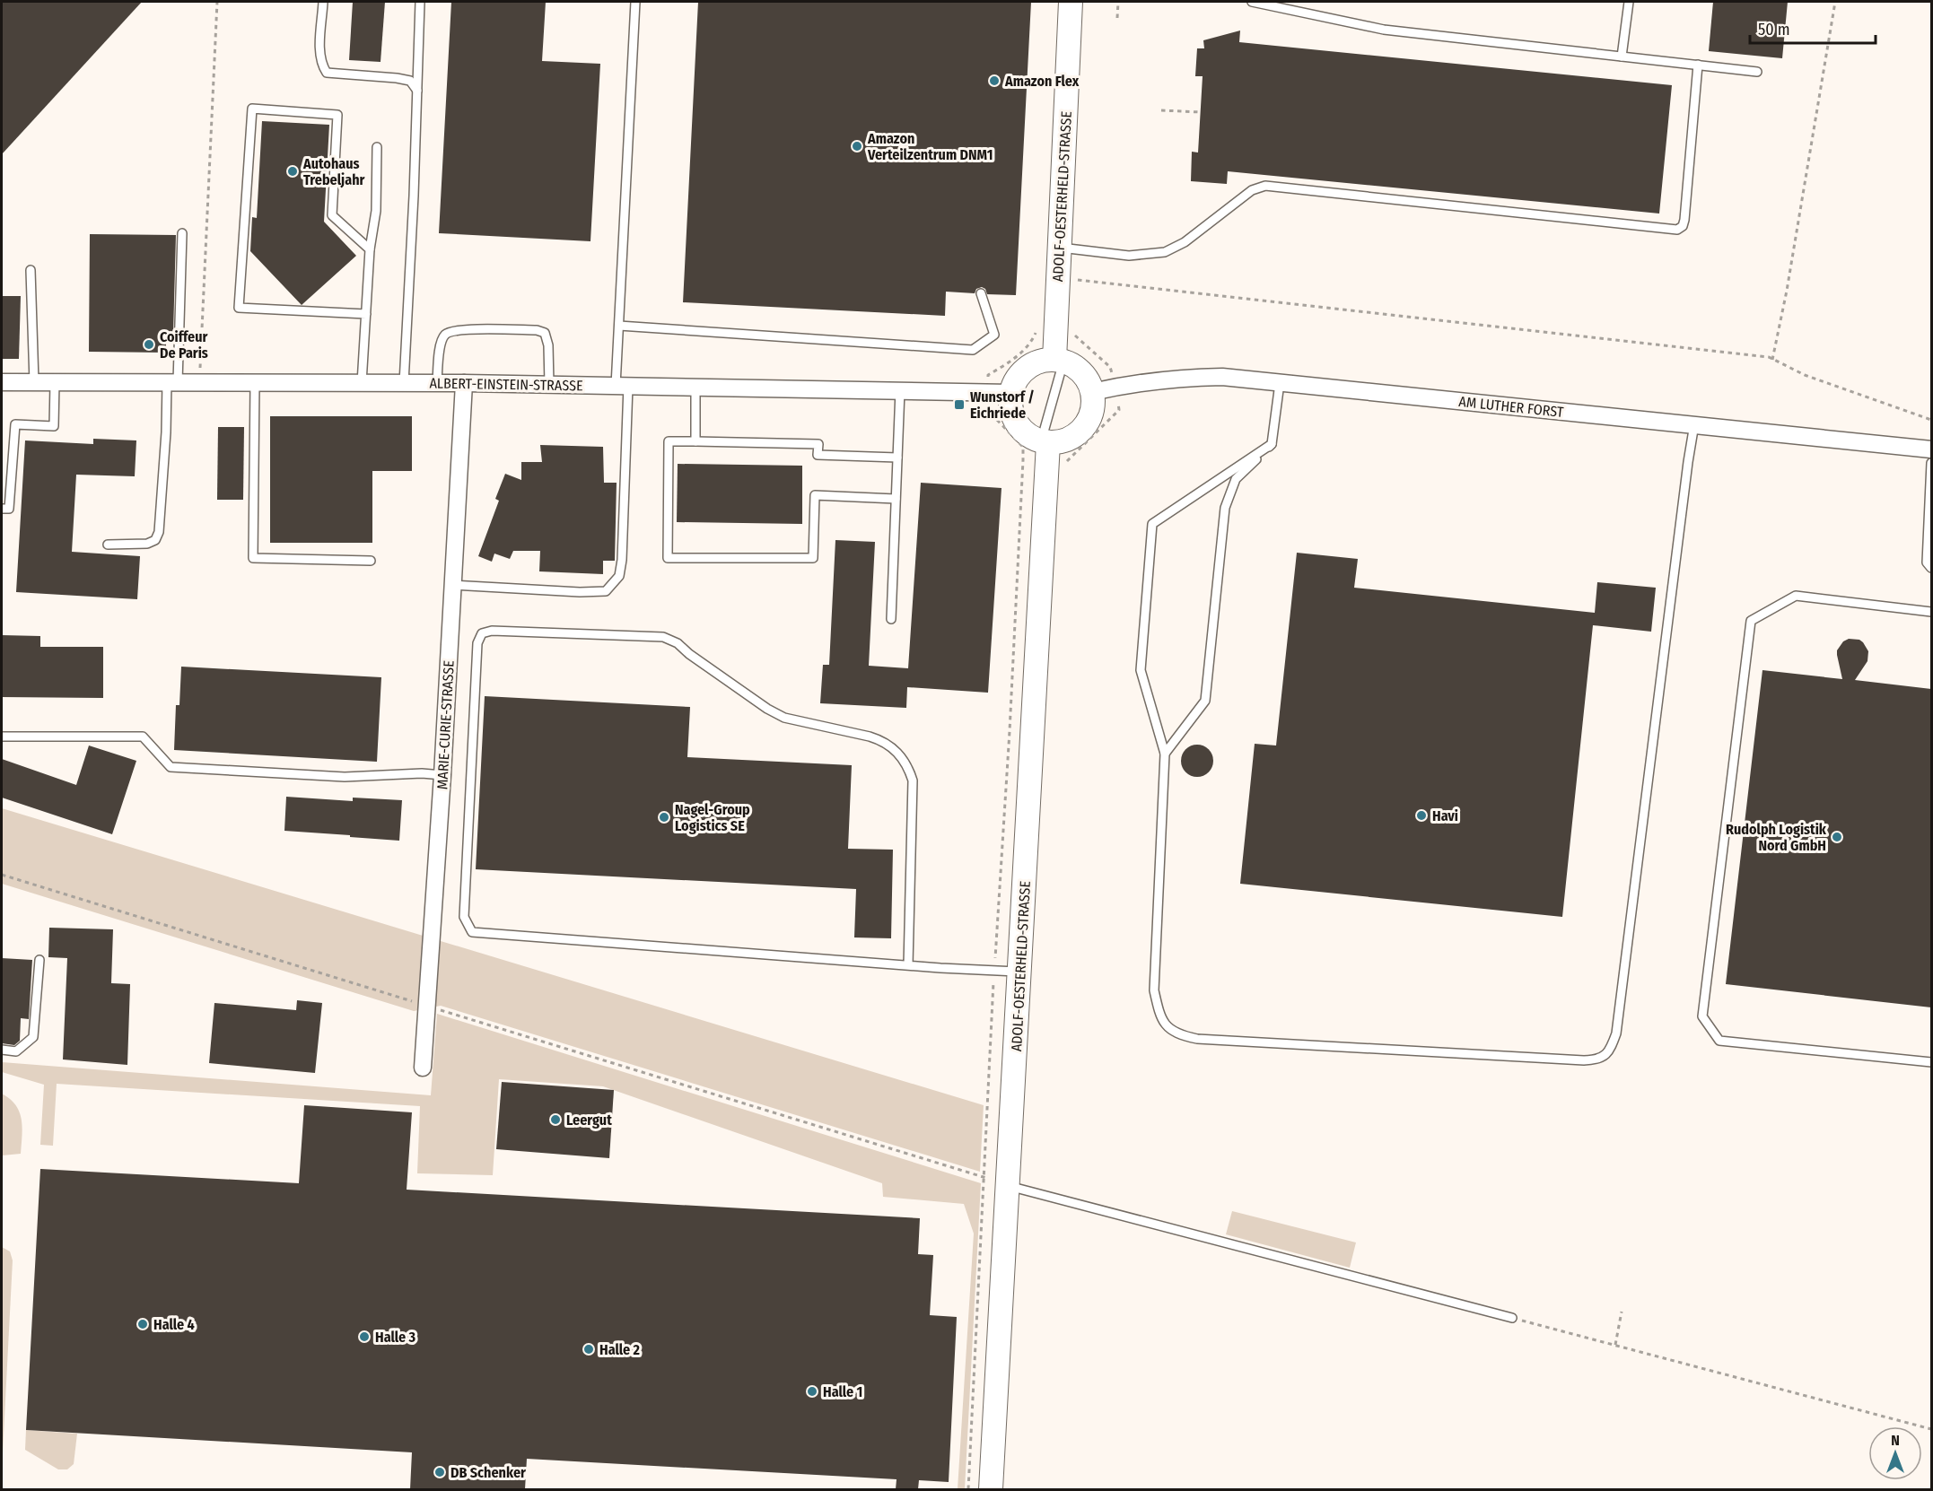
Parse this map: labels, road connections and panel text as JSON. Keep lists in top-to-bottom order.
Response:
{
  "streets": {
    "street": [
      "ADOLF-OESTERHELD-STRASSE",
      "ALBERT-EINSTEIN-STRASSE",
      "AM LUTHER FORST",
      "MARIE-CURIE-STRASSE"
    ]
  },
  "crossings": [
    ["ALBERT-EINSTEIN-STRASSE", "MARIE-CURIE-STRASSE"]
  ],
  "places": {
    "other": [
      "Amazon Flex",
      "Amazon Verteilzentrum DNM1",
      "Autohaus Trebeljahr",
      "Coiffeur De Paris",
      "Havi",
      "Nagel-Group Logistics SE",
      "Rudolph Logistik Nord GmbH",
      "Leergut",
      "Halle 4",
      "Halle 3",
      "Halle 2",
      "Halle 1",
      "DB Schenker"
    ],
    "transit": ["Wunstorf / Eichriede"]
  },
  "scale_bar": "50 m",
  "north": "top"
}
